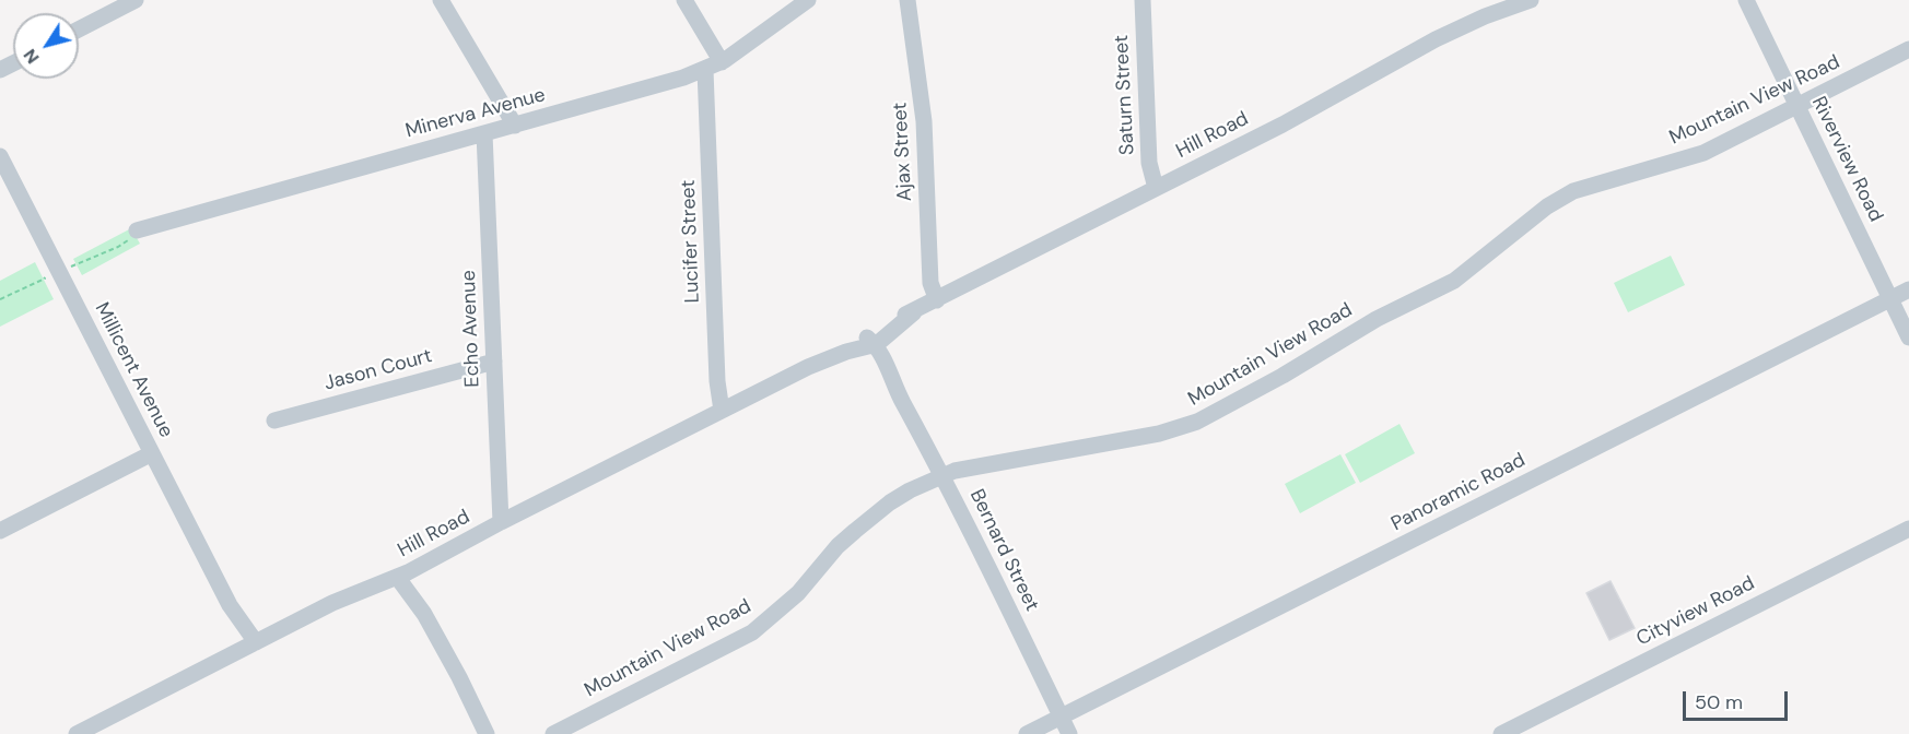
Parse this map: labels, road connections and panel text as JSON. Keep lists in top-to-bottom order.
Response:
{
  "streets": {
    "street": [
      "Saturn Street",
      "Mountain View Road",
      "Minerva Avenue",
      "Hill Road",
      "Ajax Street",
      "Riverview Road",
      "Lucifer Street",
      "Echo Avenue",
      "Millicent Avenue",
      "Jason Court",
      "Panoramic Road",
      "Bernard Street",
      "Cityview Road"
    ]
  },
  "crossings": [
    ["Saturn Street", "Hill Road"],
    ["Mountain View Road", "Riverview Road"],
    ["Mountain View Road", "Bernard Street"],
    ["Minerva Avenue", "Lucifer Street"],
    ["Minerva Avenue", "Echo Avenue"],
    ["Hill Road", "Ajax Street"],
    ["Hill Road", "Lucifer Street"],
    ["Hill Road", "Echo Avenue"],
    ["Hill Road", "Millicent Avenue"],
    ["Hill Road", "Bernard Street"],
    ["Riverview Road", "Panoramic Road"],
    ["Echo Avenue", "Jason Court"],
    ["Panoramic Road", "Bernard Street"]
  ],
  "scale_bar": "50 m",
  "north": "bottom left"
}
